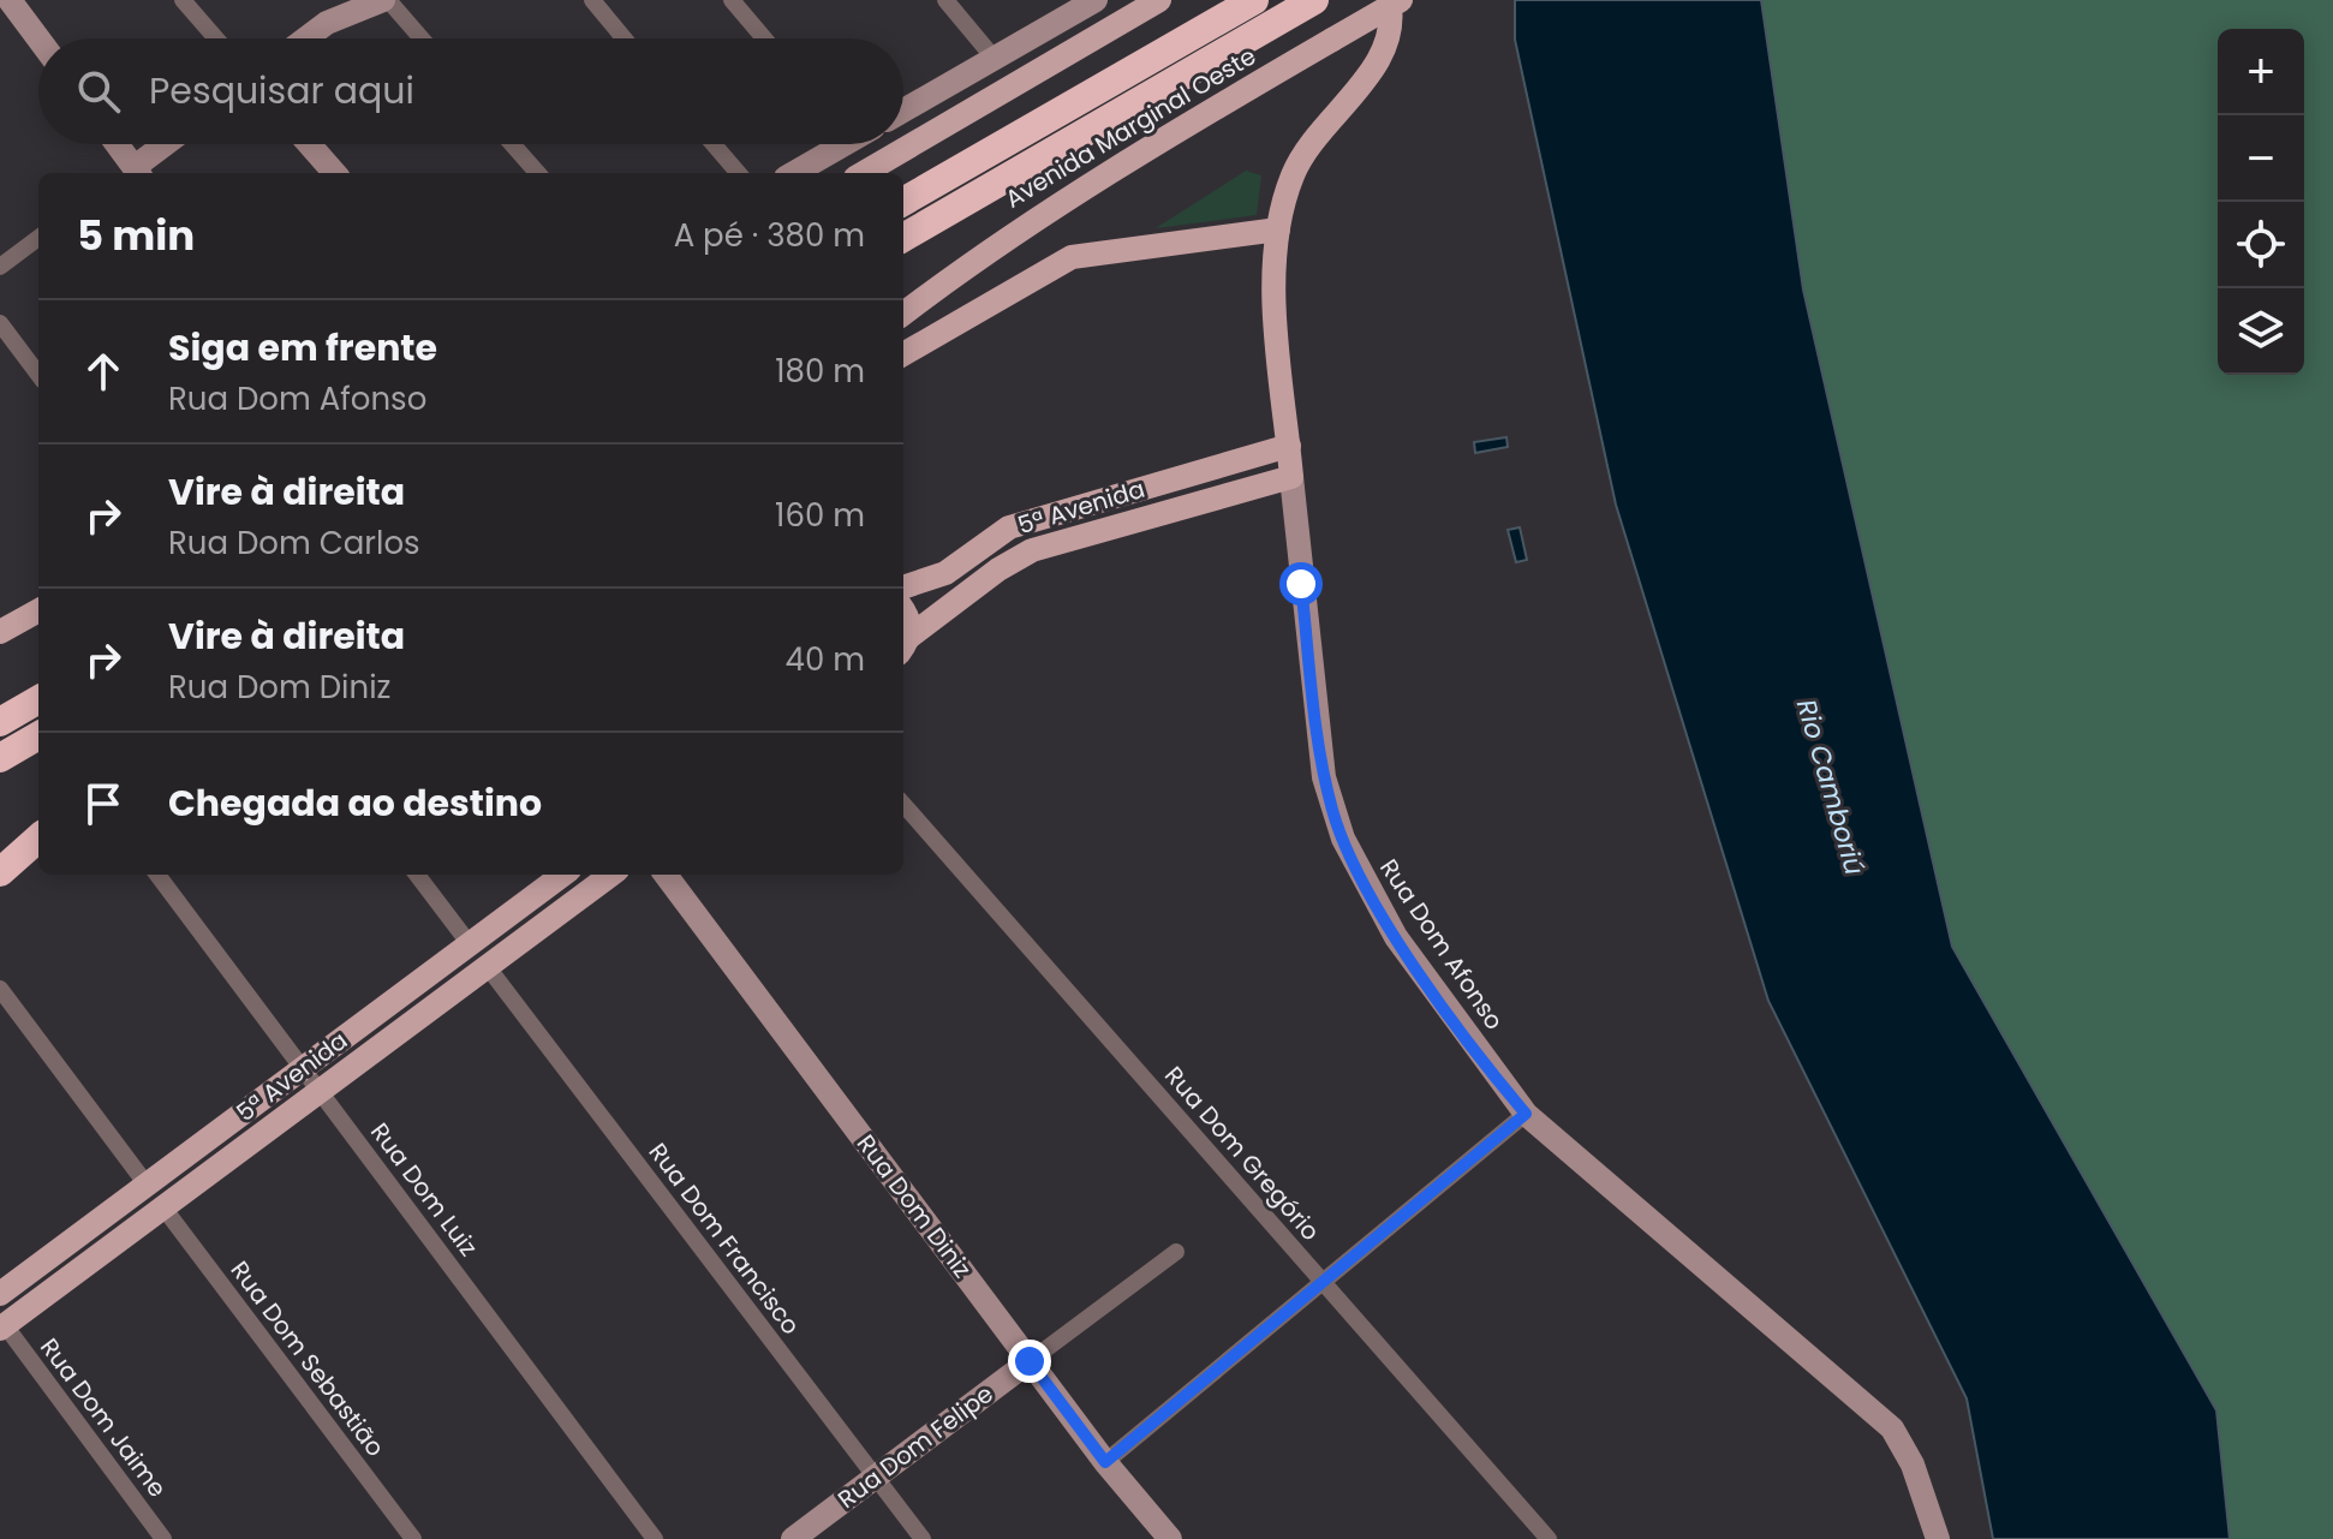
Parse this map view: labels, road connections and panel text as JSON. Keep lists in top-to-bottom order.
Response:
{
  "streets": {
    "main road": [
      "Avenida Marginal Oeste",
      "5ª Avenida",
      "Rua Dom Afonso",
      "Rua Dom Diniz",
      "Rua Dom Felipe"
    ],
    "street": [
      "Rua Dom Gregório",
      "Rua Dom Luiz",
      "Rua Dom Francisco",
      "Rua Dom Sebastião",
      "Rua Dom Jaime"
    ]
  },
  "crossings": [
    ["5ª Avenida", "Rua Dom Afonso"],
    ["5ª Avenida", "Rua Dom Luiz"],
    ["5ª Avenida", "Rua Dom Francisco"],
    ["5ª Avenida", "Rua Dom Sebastião"],
    ["5ª Avenida", "Rua Dom Jaime"],
    ["Rua Dom Diniz", "Rua Dom Felipe"],
    ["Rua Dom Francisco", "Rua Dom Felipe"]
  ],
  "water": ["Rio Camboriú"],
  "page": {
    "map_buttons": ["+", "−"],
    "search": "Pesquisar aqui",
    "heading": ["5 min", "A pé · 380 m"],
    "list": [
      ["Siga em frente", "Rua Dom Afonso", "180 m"],
      ["Vire à direita", "Rua Dom Carlos", "160 m"],
      ["Vire à direita", "Rua Dom Diniz", "40 m"],
      "Chegada ao destino"
    ]
  }
}
